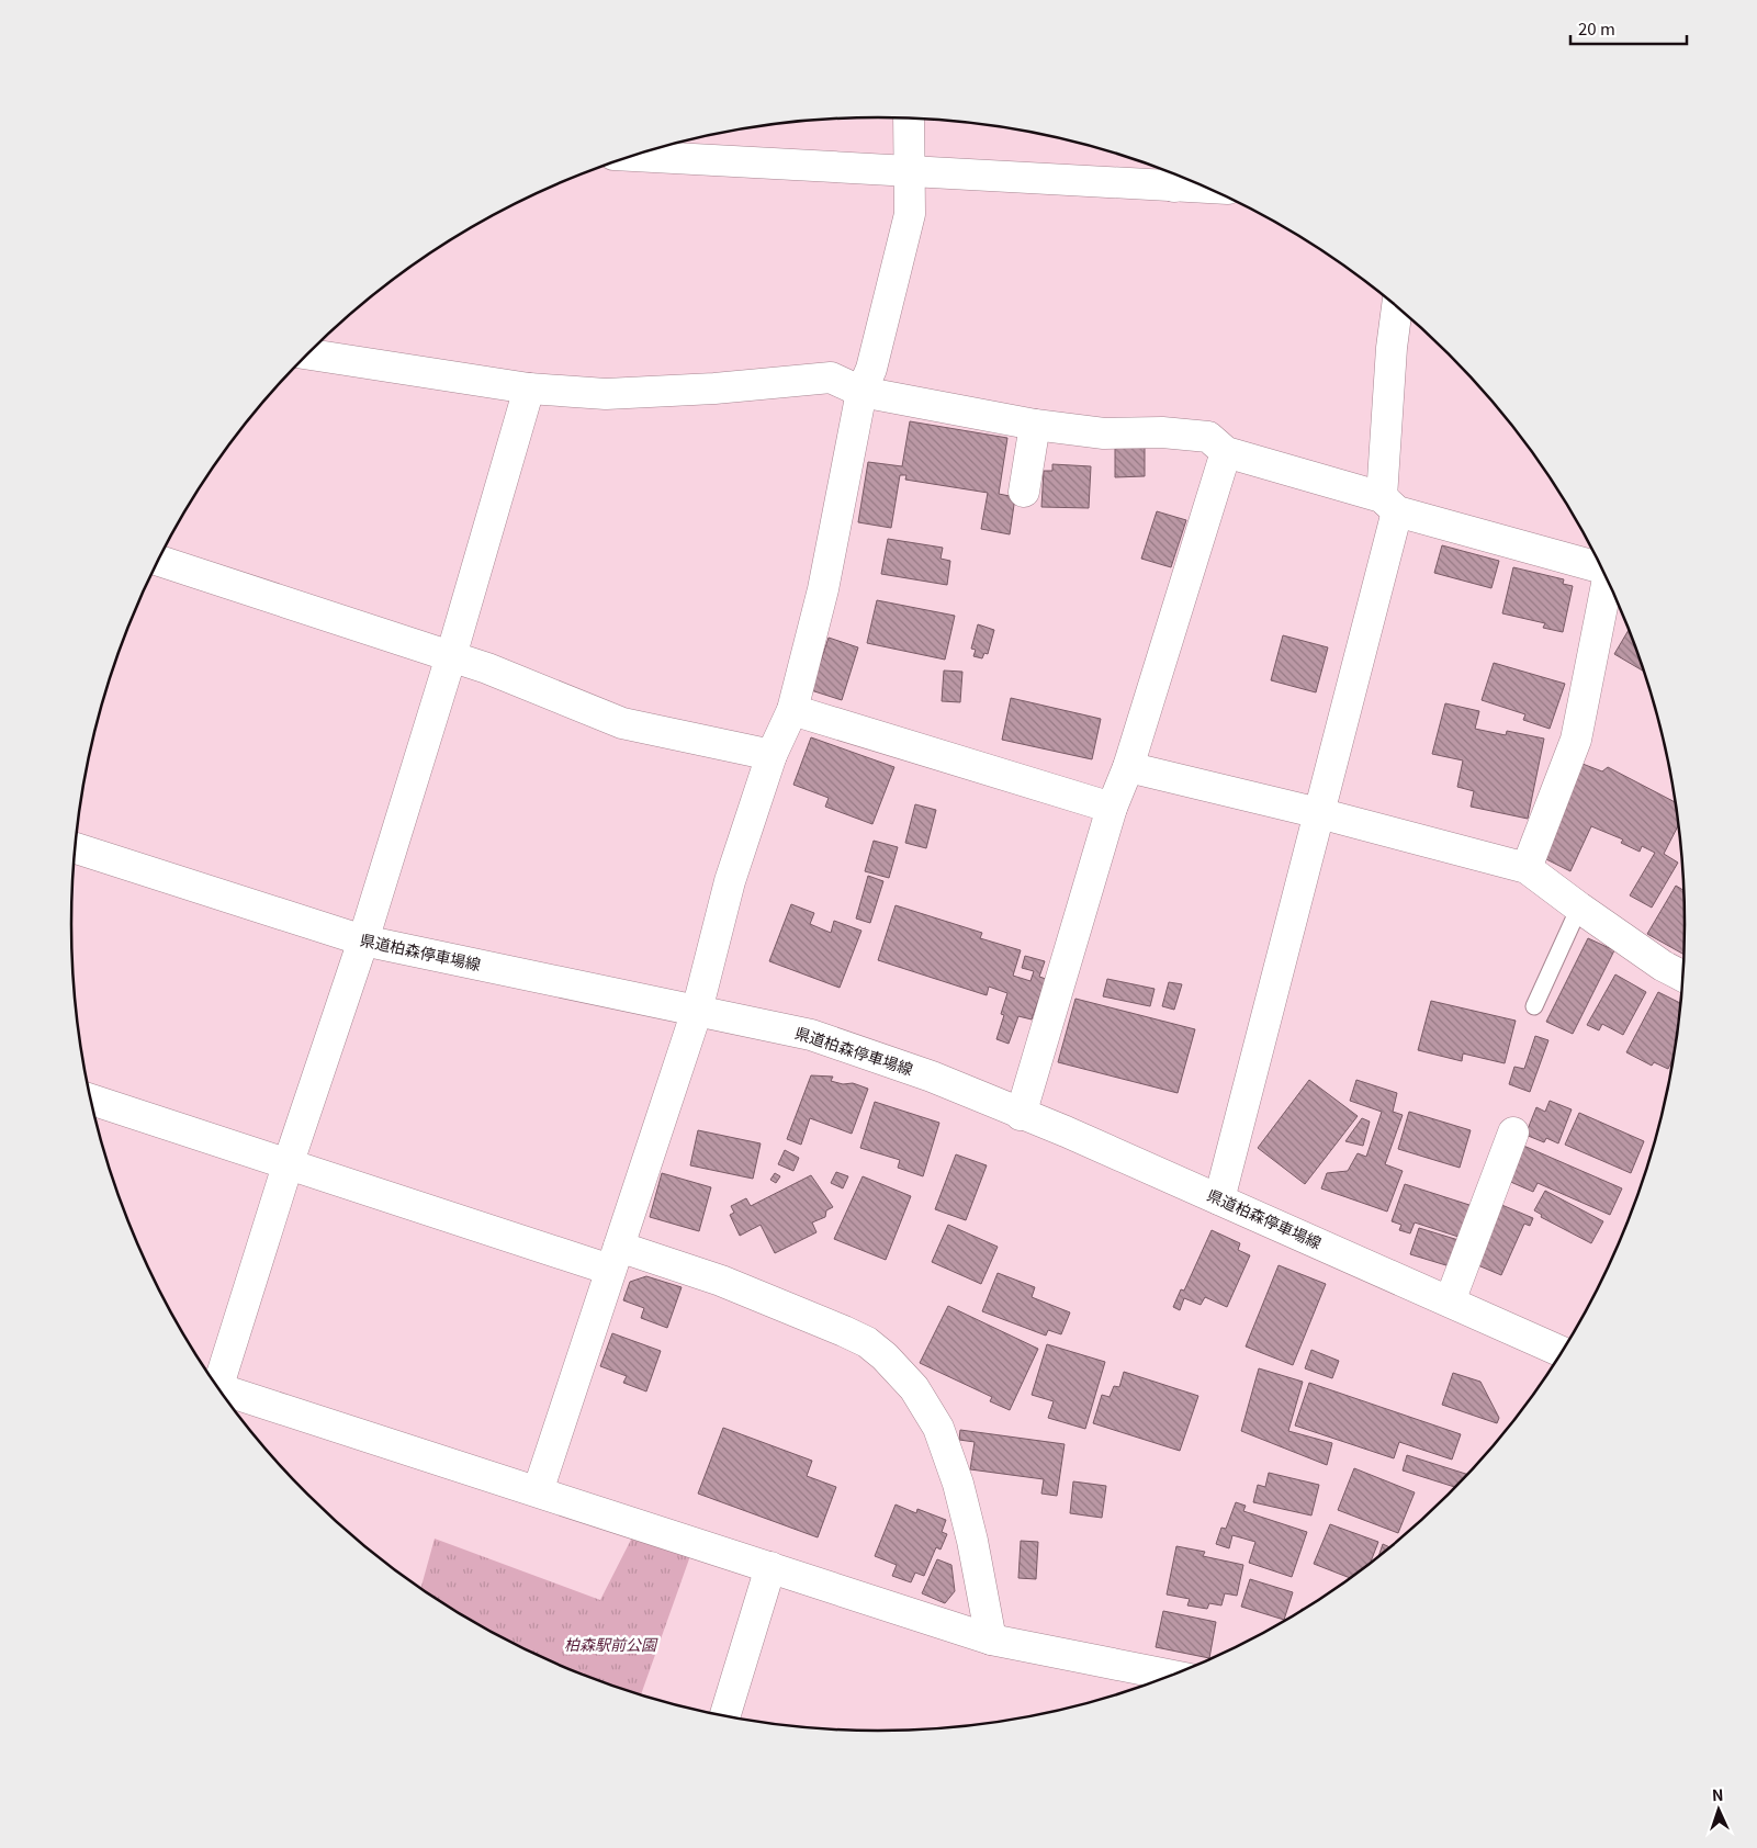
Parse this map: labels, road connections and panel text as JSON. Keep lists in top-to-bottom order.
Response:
{
  "streets": {
    "street": ["県道柏森停車場線"]
  },
  "parks": ["柏森駅前公園"],
  "scale_bar": "20 m",
  "north": "top"
}
